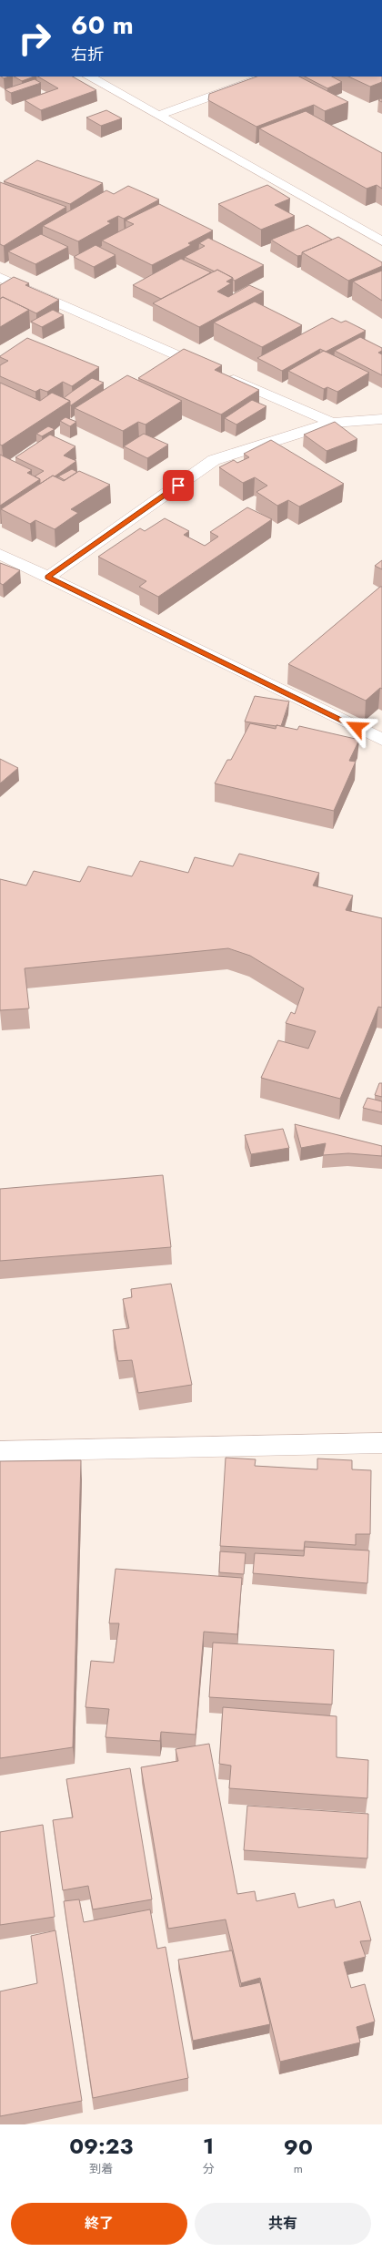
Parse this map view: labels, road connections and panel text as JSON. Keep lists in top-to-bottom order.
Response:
{
  "page": {
    "turn": ["60 m", "右折"],
    "eta": [
      "09:23",
      "到着",
      "1",
      "分",
      "90",
      "m"
    ],
    "buttons": ["終了", "共有"]
  }
}
